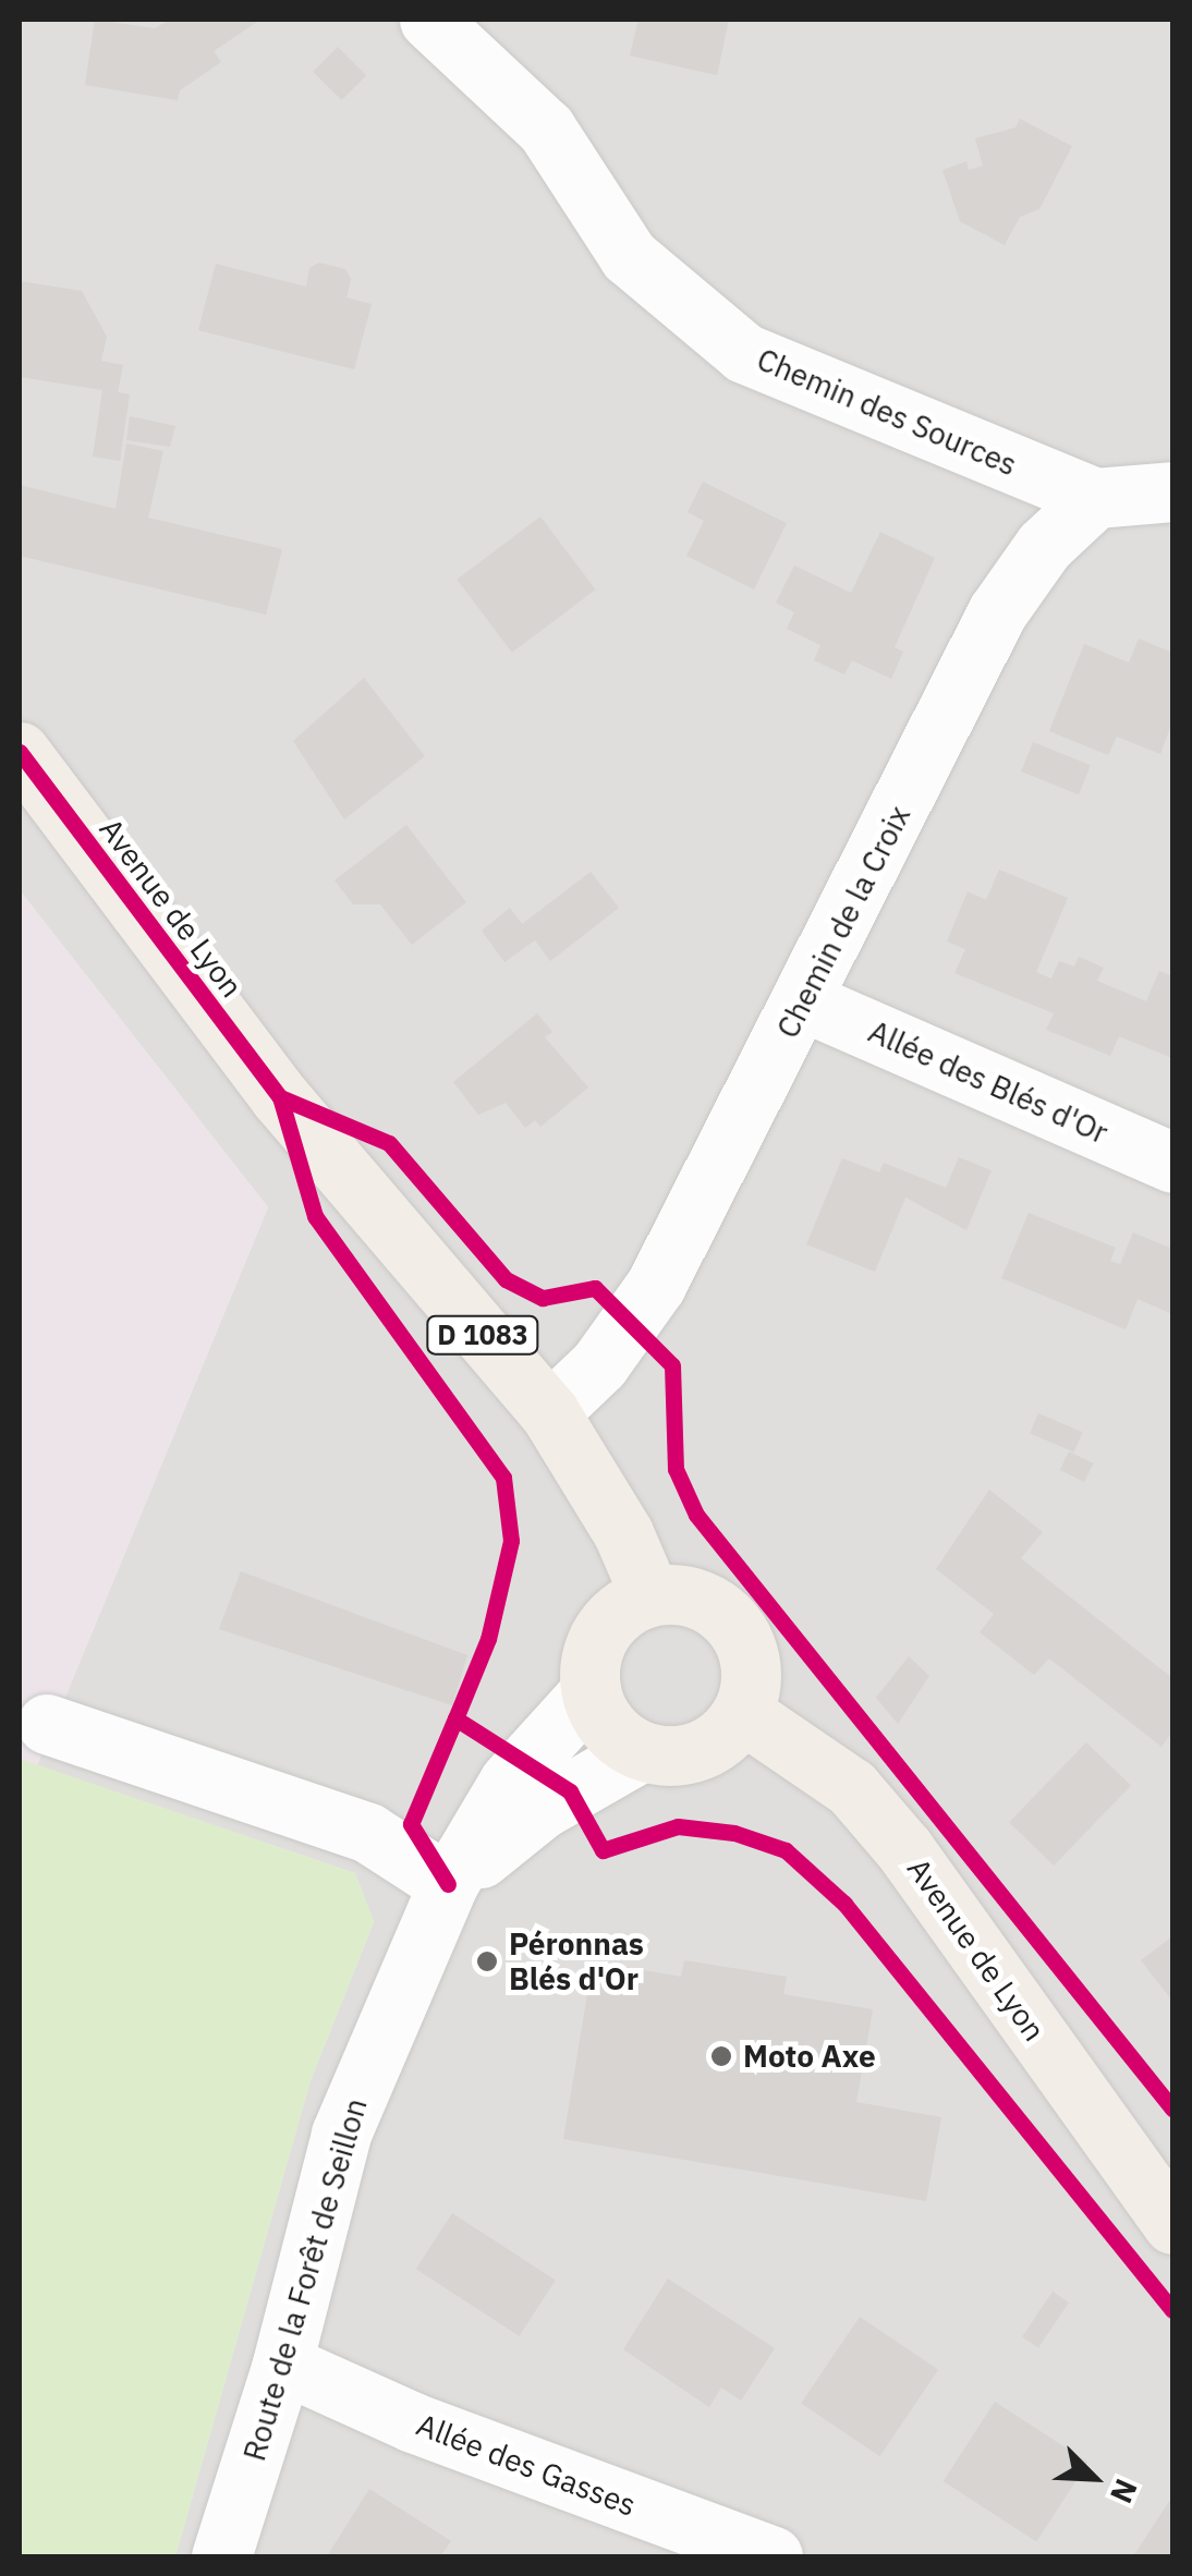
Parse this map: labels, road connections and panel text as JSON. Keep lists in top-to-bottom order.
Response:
{
  "streets": {
    "main road": ["Avenue de Lyon", "D 1083"],
    "street": [
      "Chemin des Sources",
      "Chemin de la Croix",
      "Allée des Blés d'Or",
      "Route de la Forêt de Seillon",
      "Allée des Gasses"
    ]
  },
  "crossings": [
    ["Chemin des Sources", "Chemin de la Croix"],
    ["Avenue de Lyon", "Chemin de la Croix"],
    ["Avenue de Lyon", "Route de la Forêt de Seillon"],
    ["Chemin de la Croix", "Allée des Blés d'Or"],
    ["Route de la Forêt de Seillon", "Allée des Gasses"]
  ],
  "places": ["Péronnas Blés d'Or", "Moto Axe"],
  "north": "bottom right"
}
